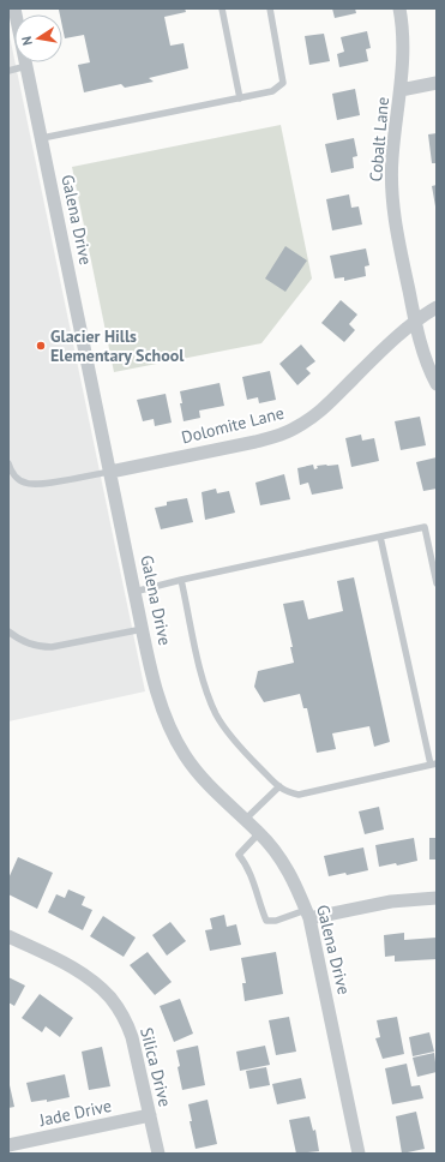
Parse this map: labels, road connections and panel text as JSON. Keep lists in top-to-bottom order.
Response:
{
  "streets": {
    "street": [
      "Cobalt Lane",
      "Galena Drive",
      "Dolomite Lane",
      "Silica Drive",
      "Jade Drive"
    ]
  },
  "crossings": [
    ["Cobalt Lane", "Dolomite Lane"],
    ["Galena Drive", "Dolomite Lane"],
    ["Silica Drive", "Jade Drive"]
  ],
  "places": ["Glacier Hills Elementary School"],
  "north": "left"
}
